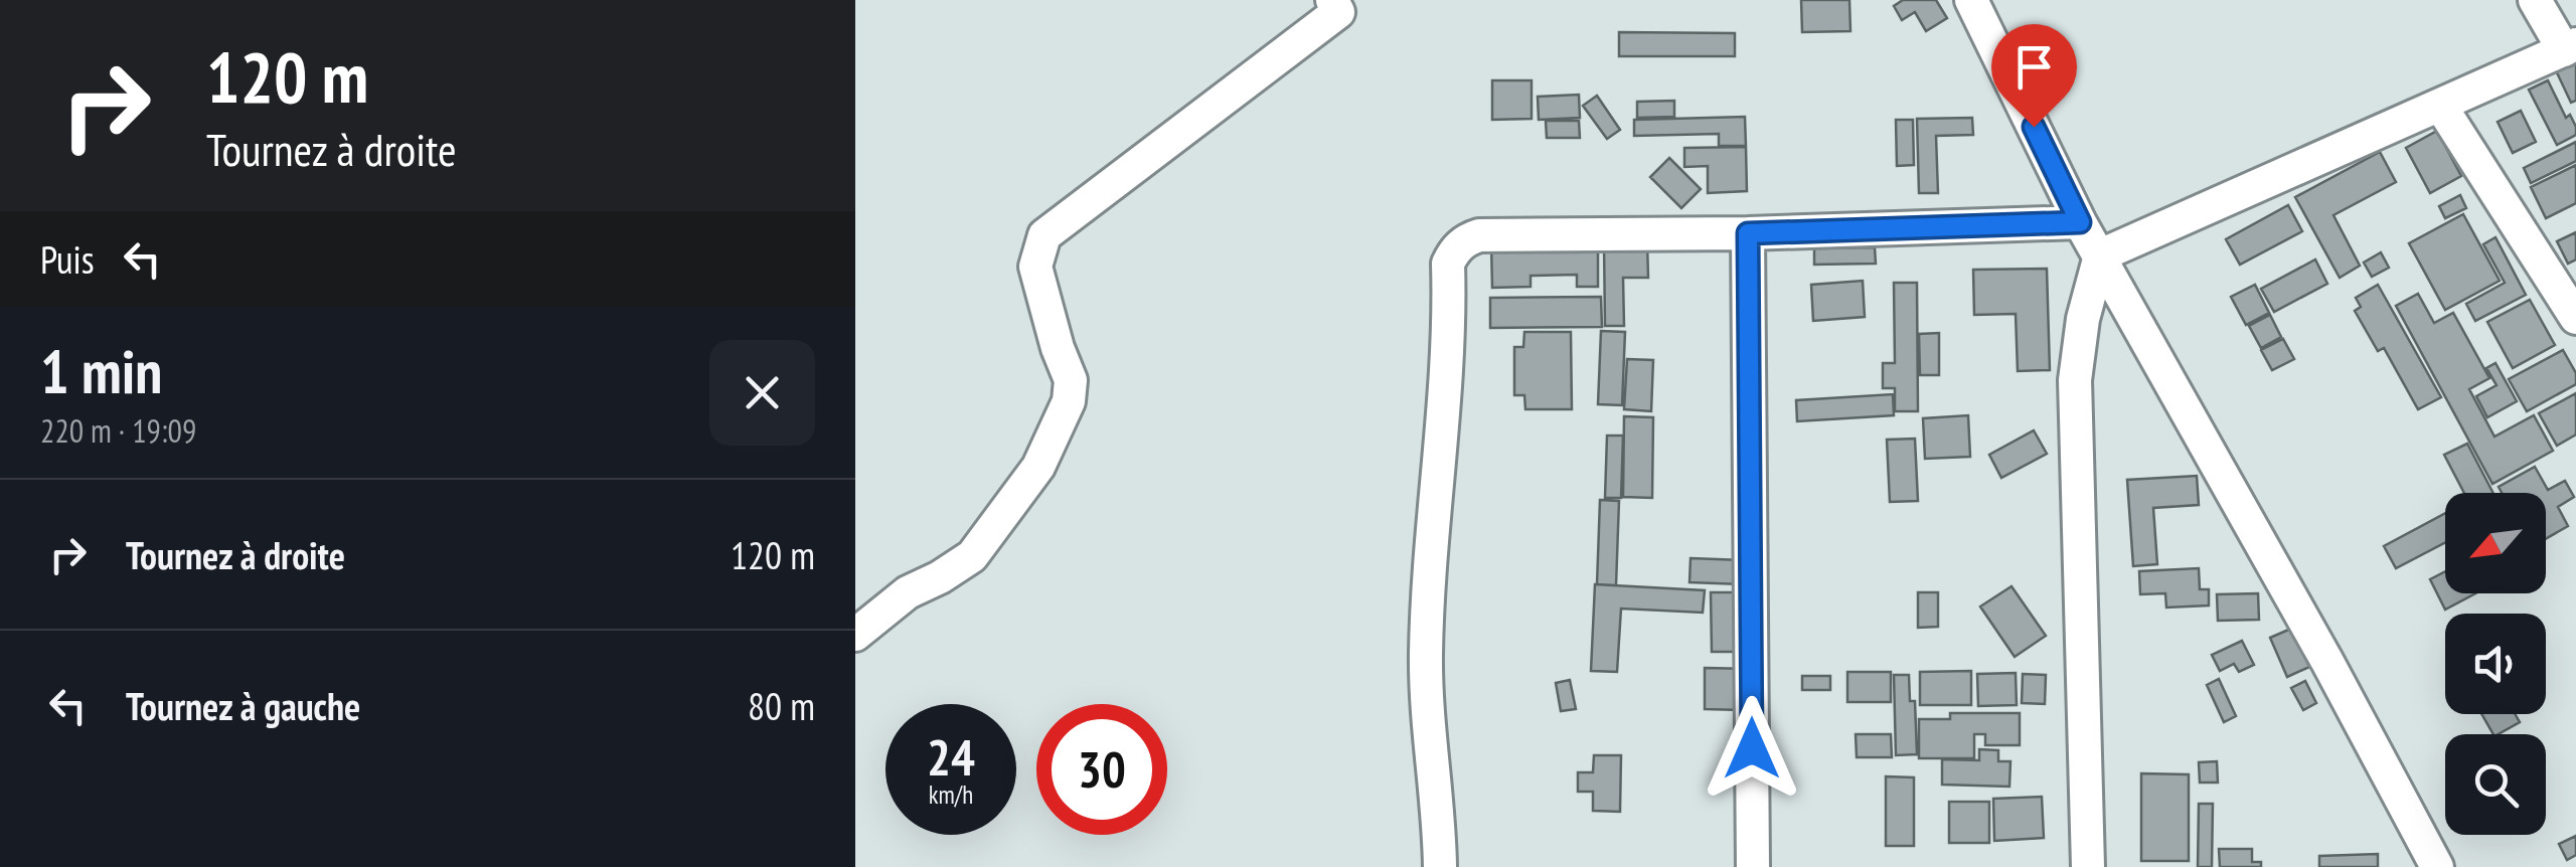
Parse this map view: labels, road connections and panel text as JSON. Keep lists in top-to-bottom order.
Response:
{
  "north": "bottom left",
  "page": {
    "turn": ["120 m", "Tournez à droite"],
    "then": "Puis",
    "heading": ["1 min", "220 m · 19:09"],
    "list": [
      {
        "name": "Tournez à droite",
        "value": "120 m"
      },
      {
        "name": "Tournez à gauche",
        "value": "80 m"
      }
    ],
    "speed": "24 km/h",
    "limit": "30"
  }
}
